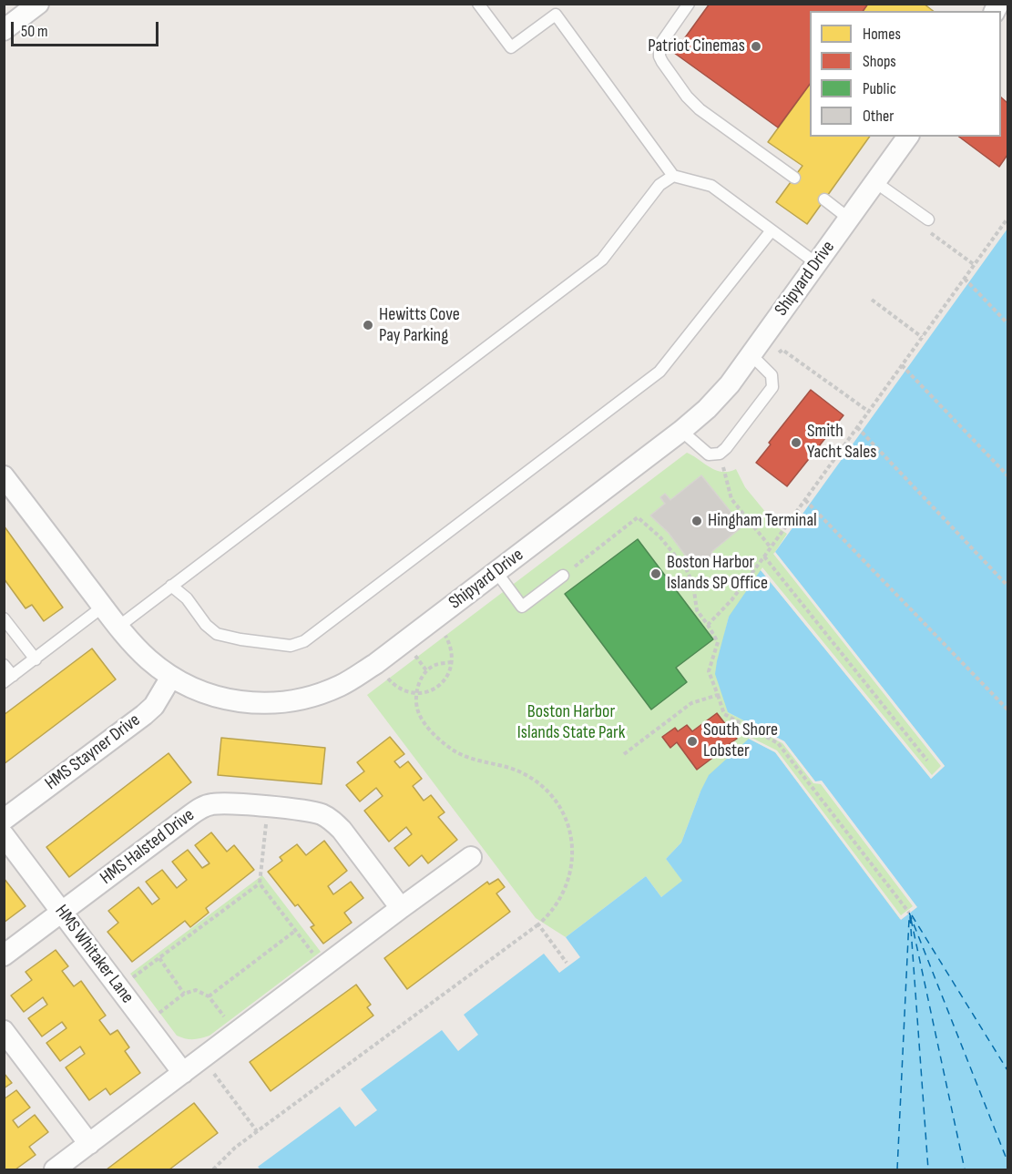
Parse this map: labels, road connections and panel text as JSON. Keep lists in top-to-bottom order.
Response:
{
  "streets": {
    "street": [
      "Shipyard Drive",
      "HMS Stayner Drive",
      "HMS Halsted Drive",
      "HMS Whitaker Lane"
    ]
  },
  "crossings": [
    ["Shipyard Drive", "HMS Stayner Drive"],
    ["HMS Halsted Drive", "HMS Whitaker Lane"]
  ],
  "parks": ["Boston Harbor Islands State Park"],
  "places": [
    "Patriot Cinemas",
    "Hewitts Cove Pay Parking",
    "Smith Yacht Sales",
    "Hingham Terminal",
    "Boston Harbor Islands SP Office",
    "South Shore Lobster"
  ],
  "legend": [
    "Homes",
    "Shops",
    "Public",
    "Other"
  ],
  "scale_bar": "50 m"
}
